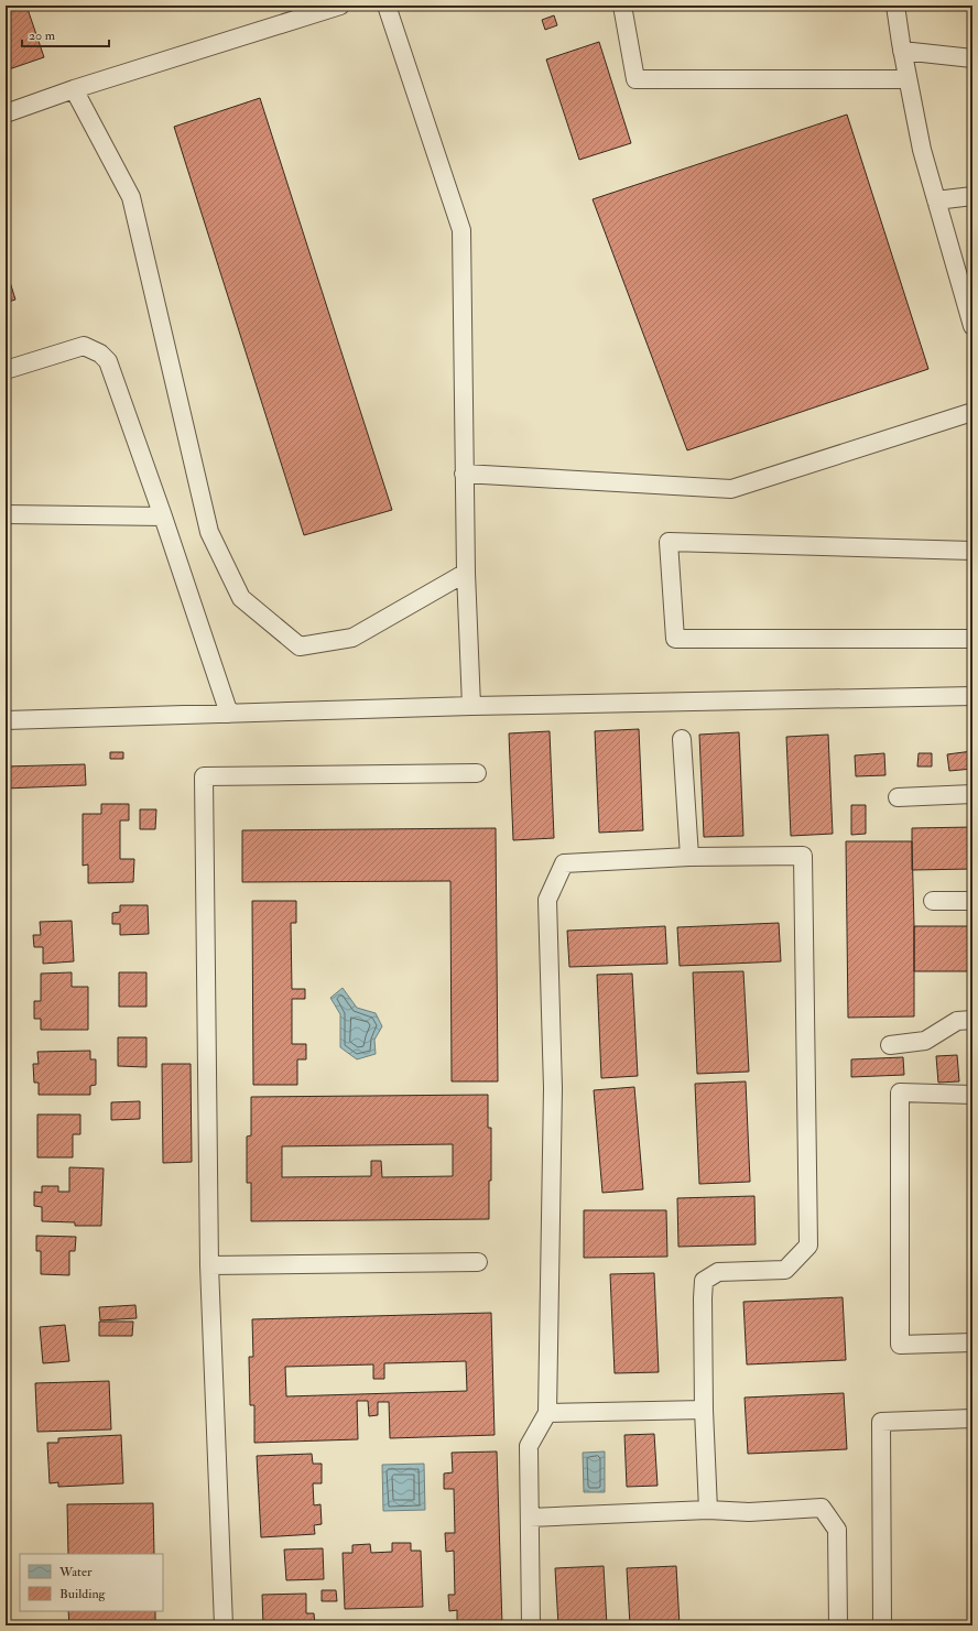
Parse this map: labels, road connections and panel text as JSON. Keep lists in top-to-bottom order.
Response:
{
  "legend": ["Water", "Building"],
  "scale_bar": "20 m"
}
